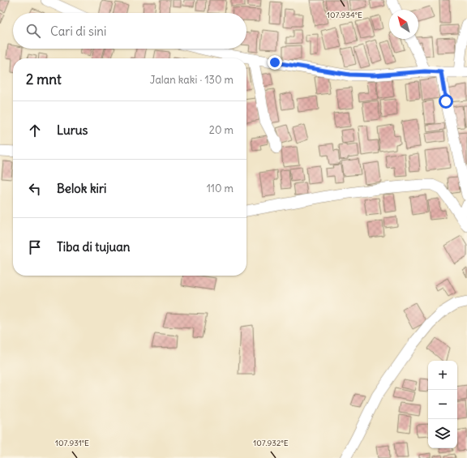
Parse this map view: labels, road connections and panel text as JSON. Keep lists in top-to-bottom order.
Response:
{
  "north": "top left",
  "page": {
    "search": "Cari di sini",
    "heading": ["2 mnt", "Jalan kaki · 130 m"],
    "list": [
      ["Lurus", "20 m"],
      ["Belok kiri", "110 m"],
      "Tiba di tujuan"
    ],
    "map_buttons": ["+", "−"]
  },
  "coordinates": ["107.934°E", "107.931°E", "107.932°E"]
}
